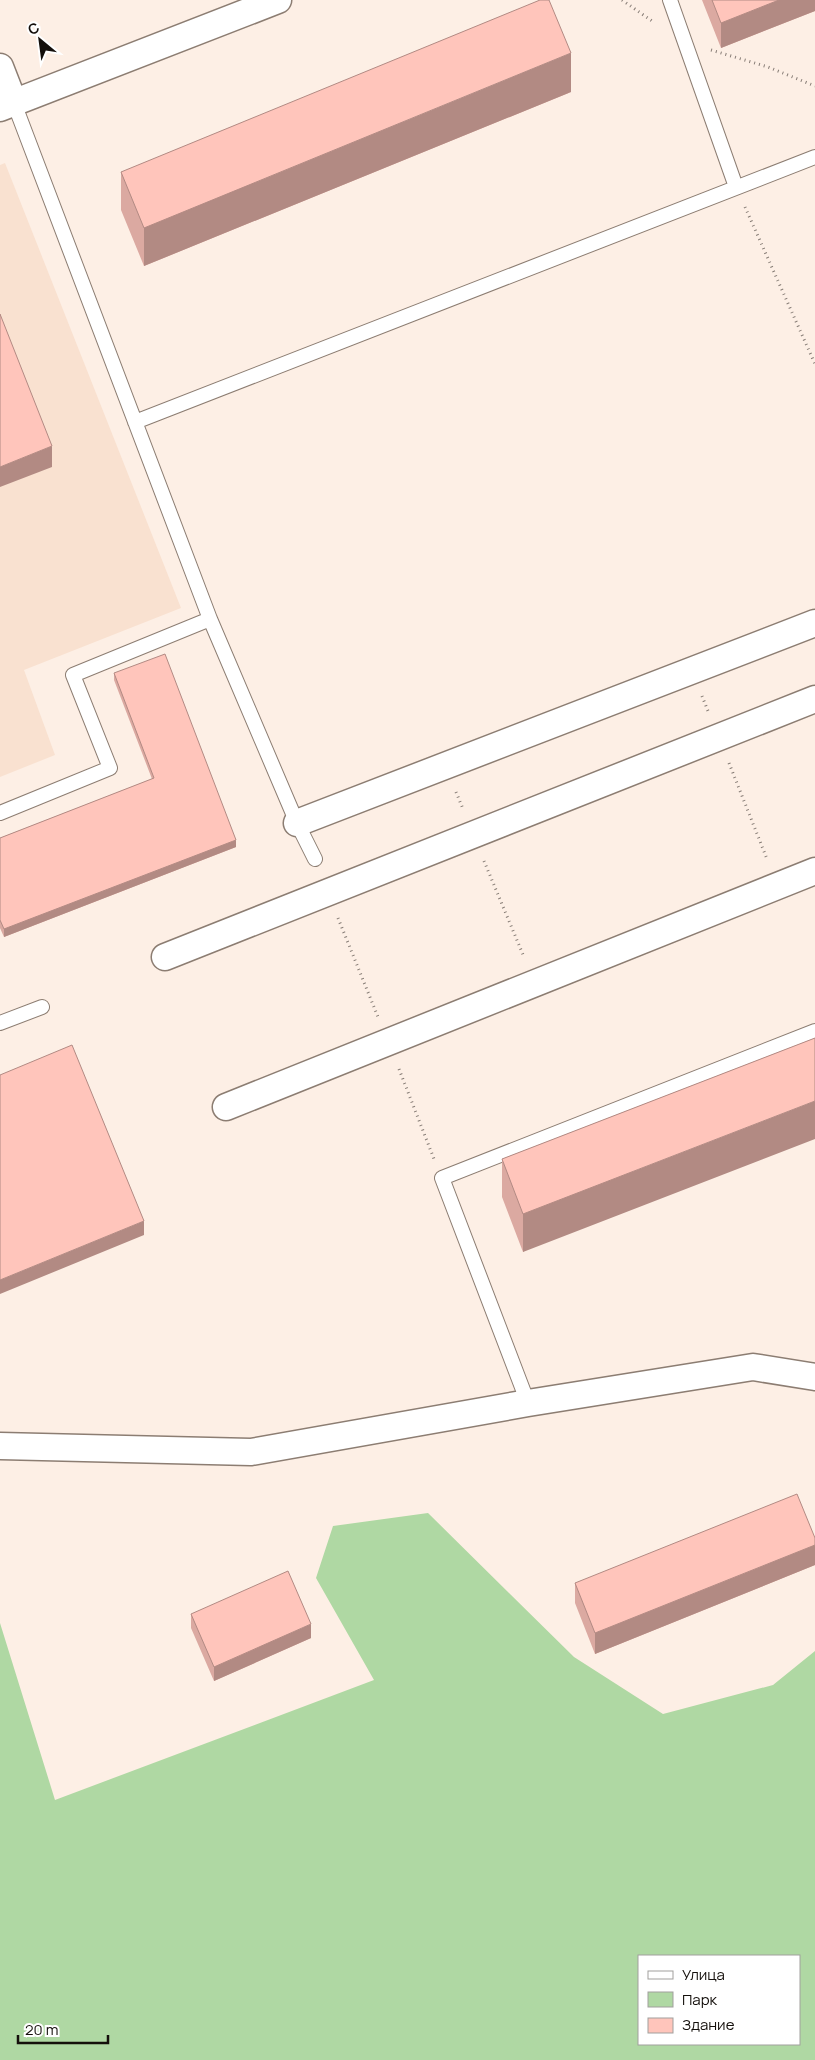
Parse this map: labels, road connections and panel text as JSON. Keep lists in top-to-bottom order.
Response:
{
  "legend": ["Улица", "Парк", "Здание"],
  "scale_bar": "20 m",
  "north": "top left"
}
